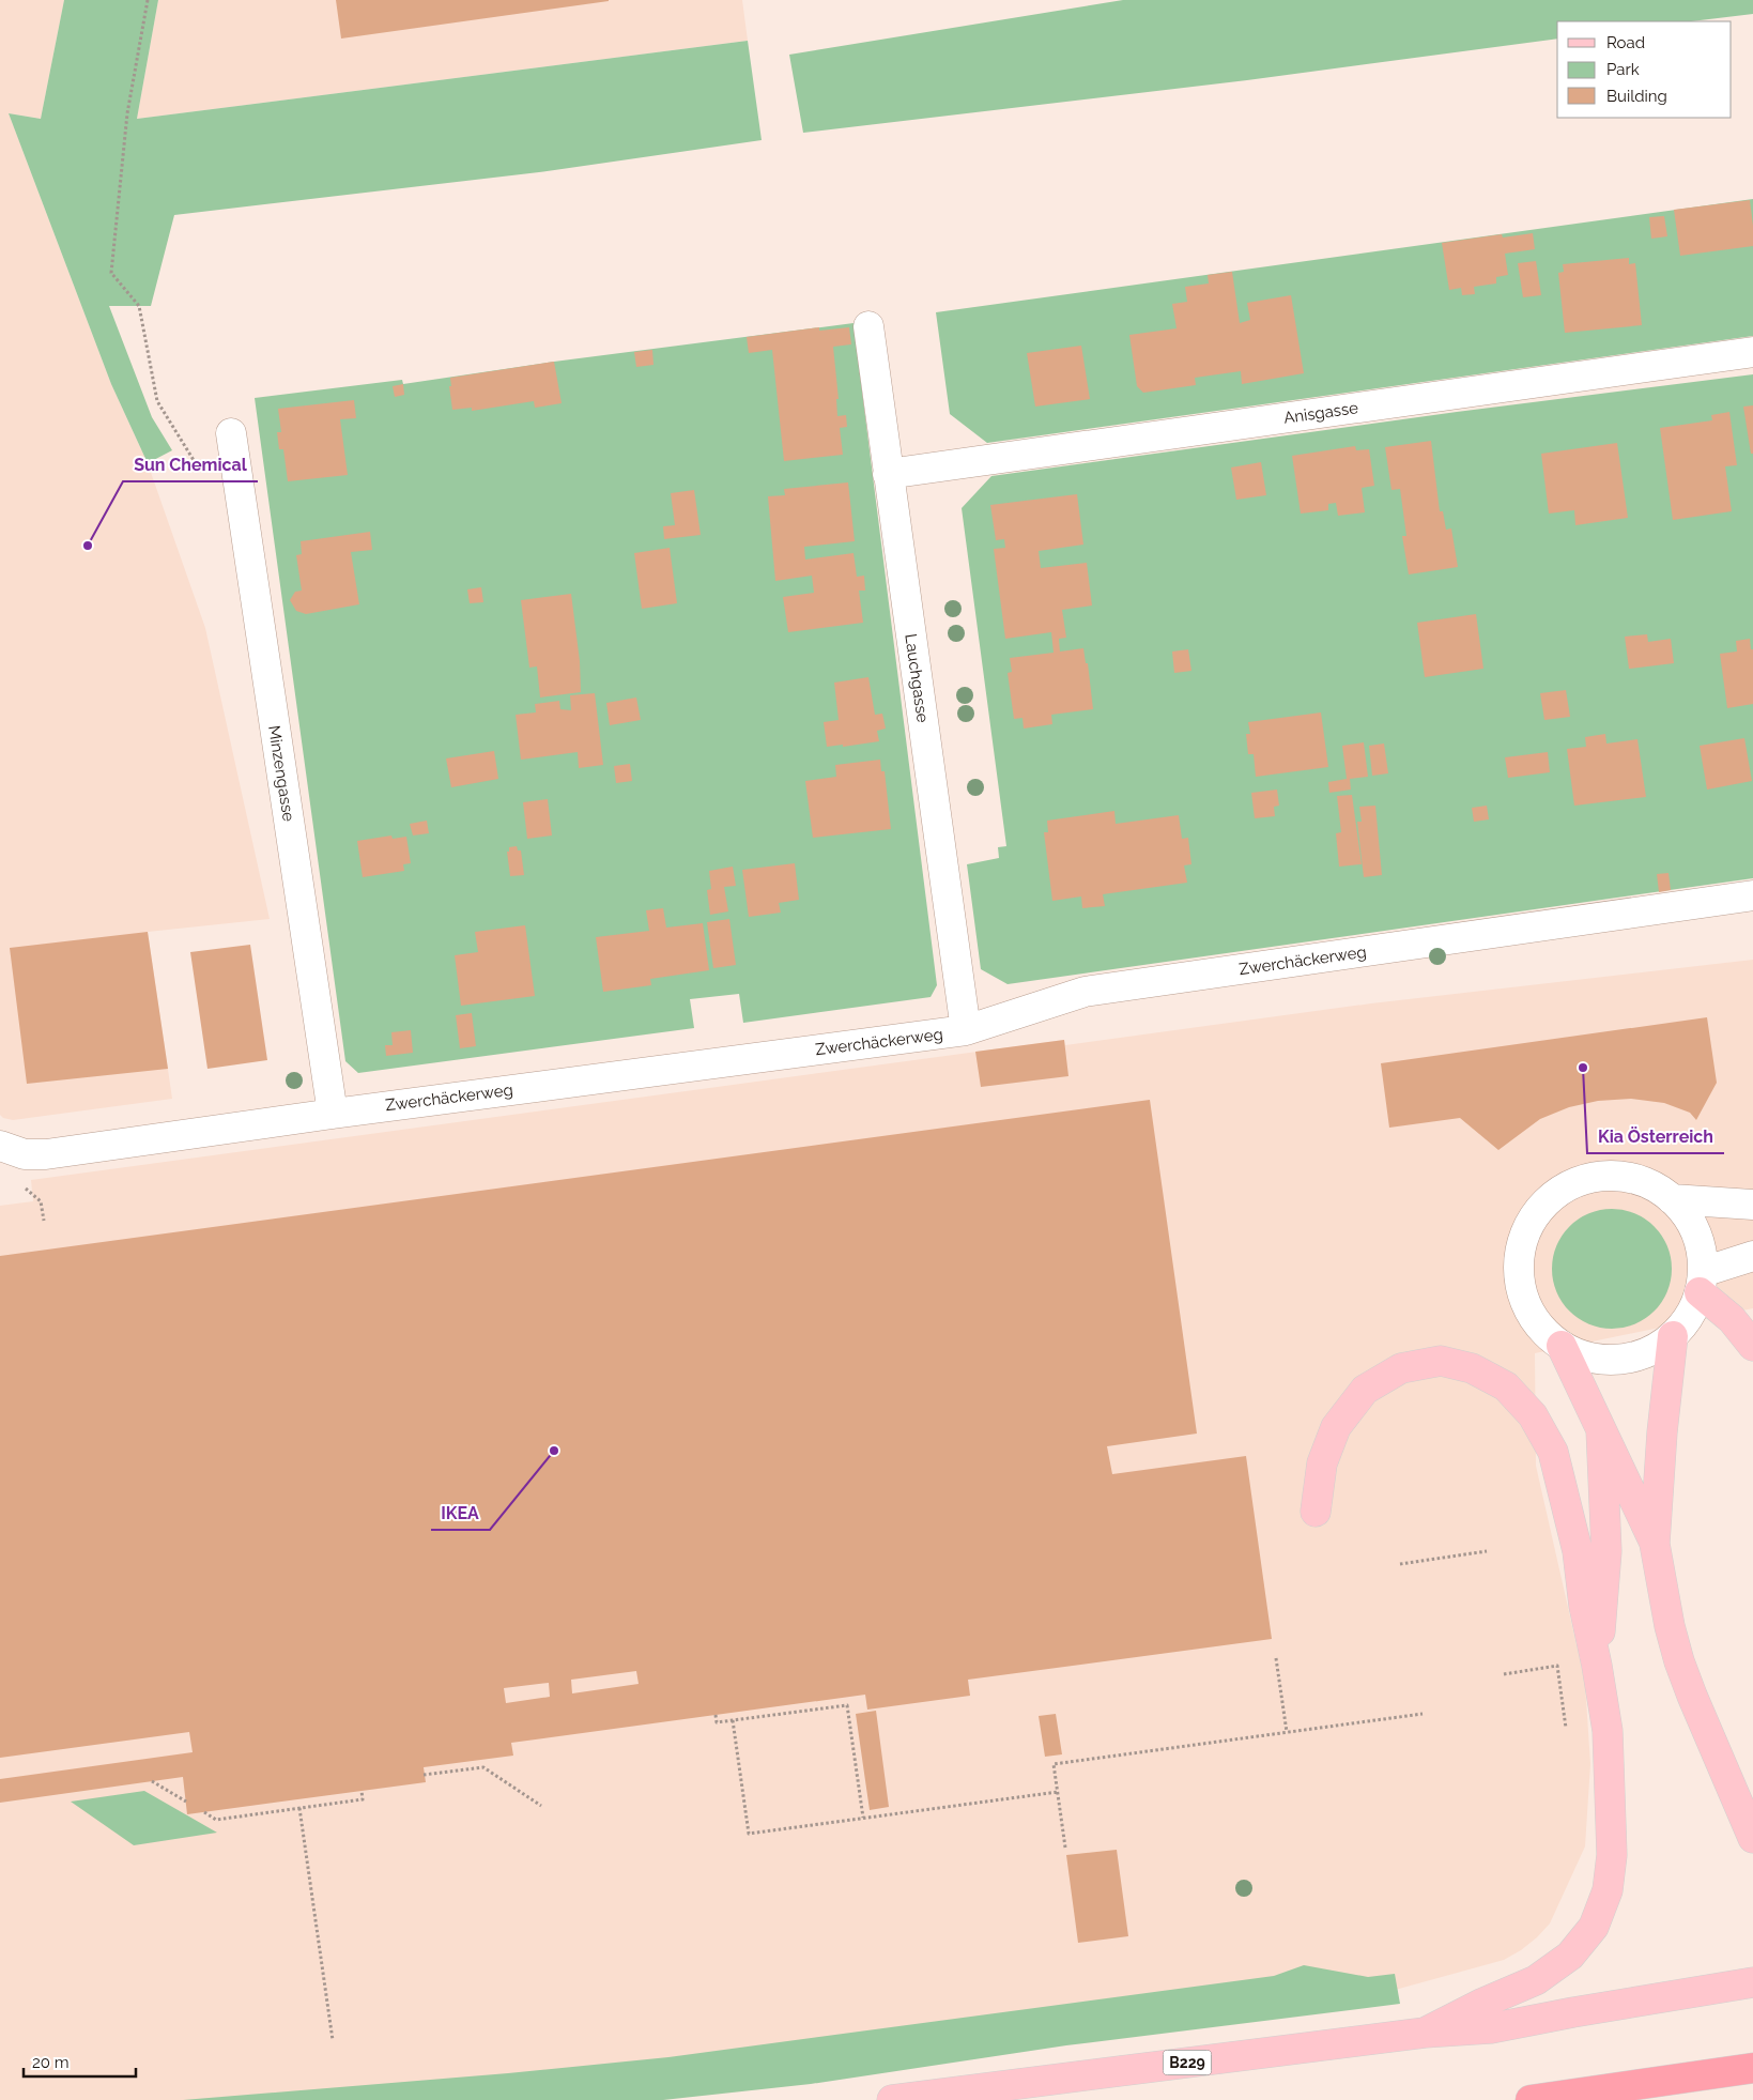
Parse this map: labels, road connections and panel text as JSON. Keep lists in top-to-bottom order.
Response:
{
  "streets": {
    "main road": ["B229"],
    "street": [
      "Anisgasse",
      "Lauchgasse",
      "Minzengasse",
      "Zwerchäckerweg"
    ]
  },
  "crossings": [
    ["Anisgasse", "Lauchgasse"],
    ["Lauchgasse", "Zwerchäckerweg"],
    ["Minzengasse", "Zwerchäckerweg"]
  ],
  "places": ["Sun Chemical", "Kia Österreich", "IKEA"],
  "legend": ["Road", "Park", "Building"],
  "scale_bar": "20 m"
}
